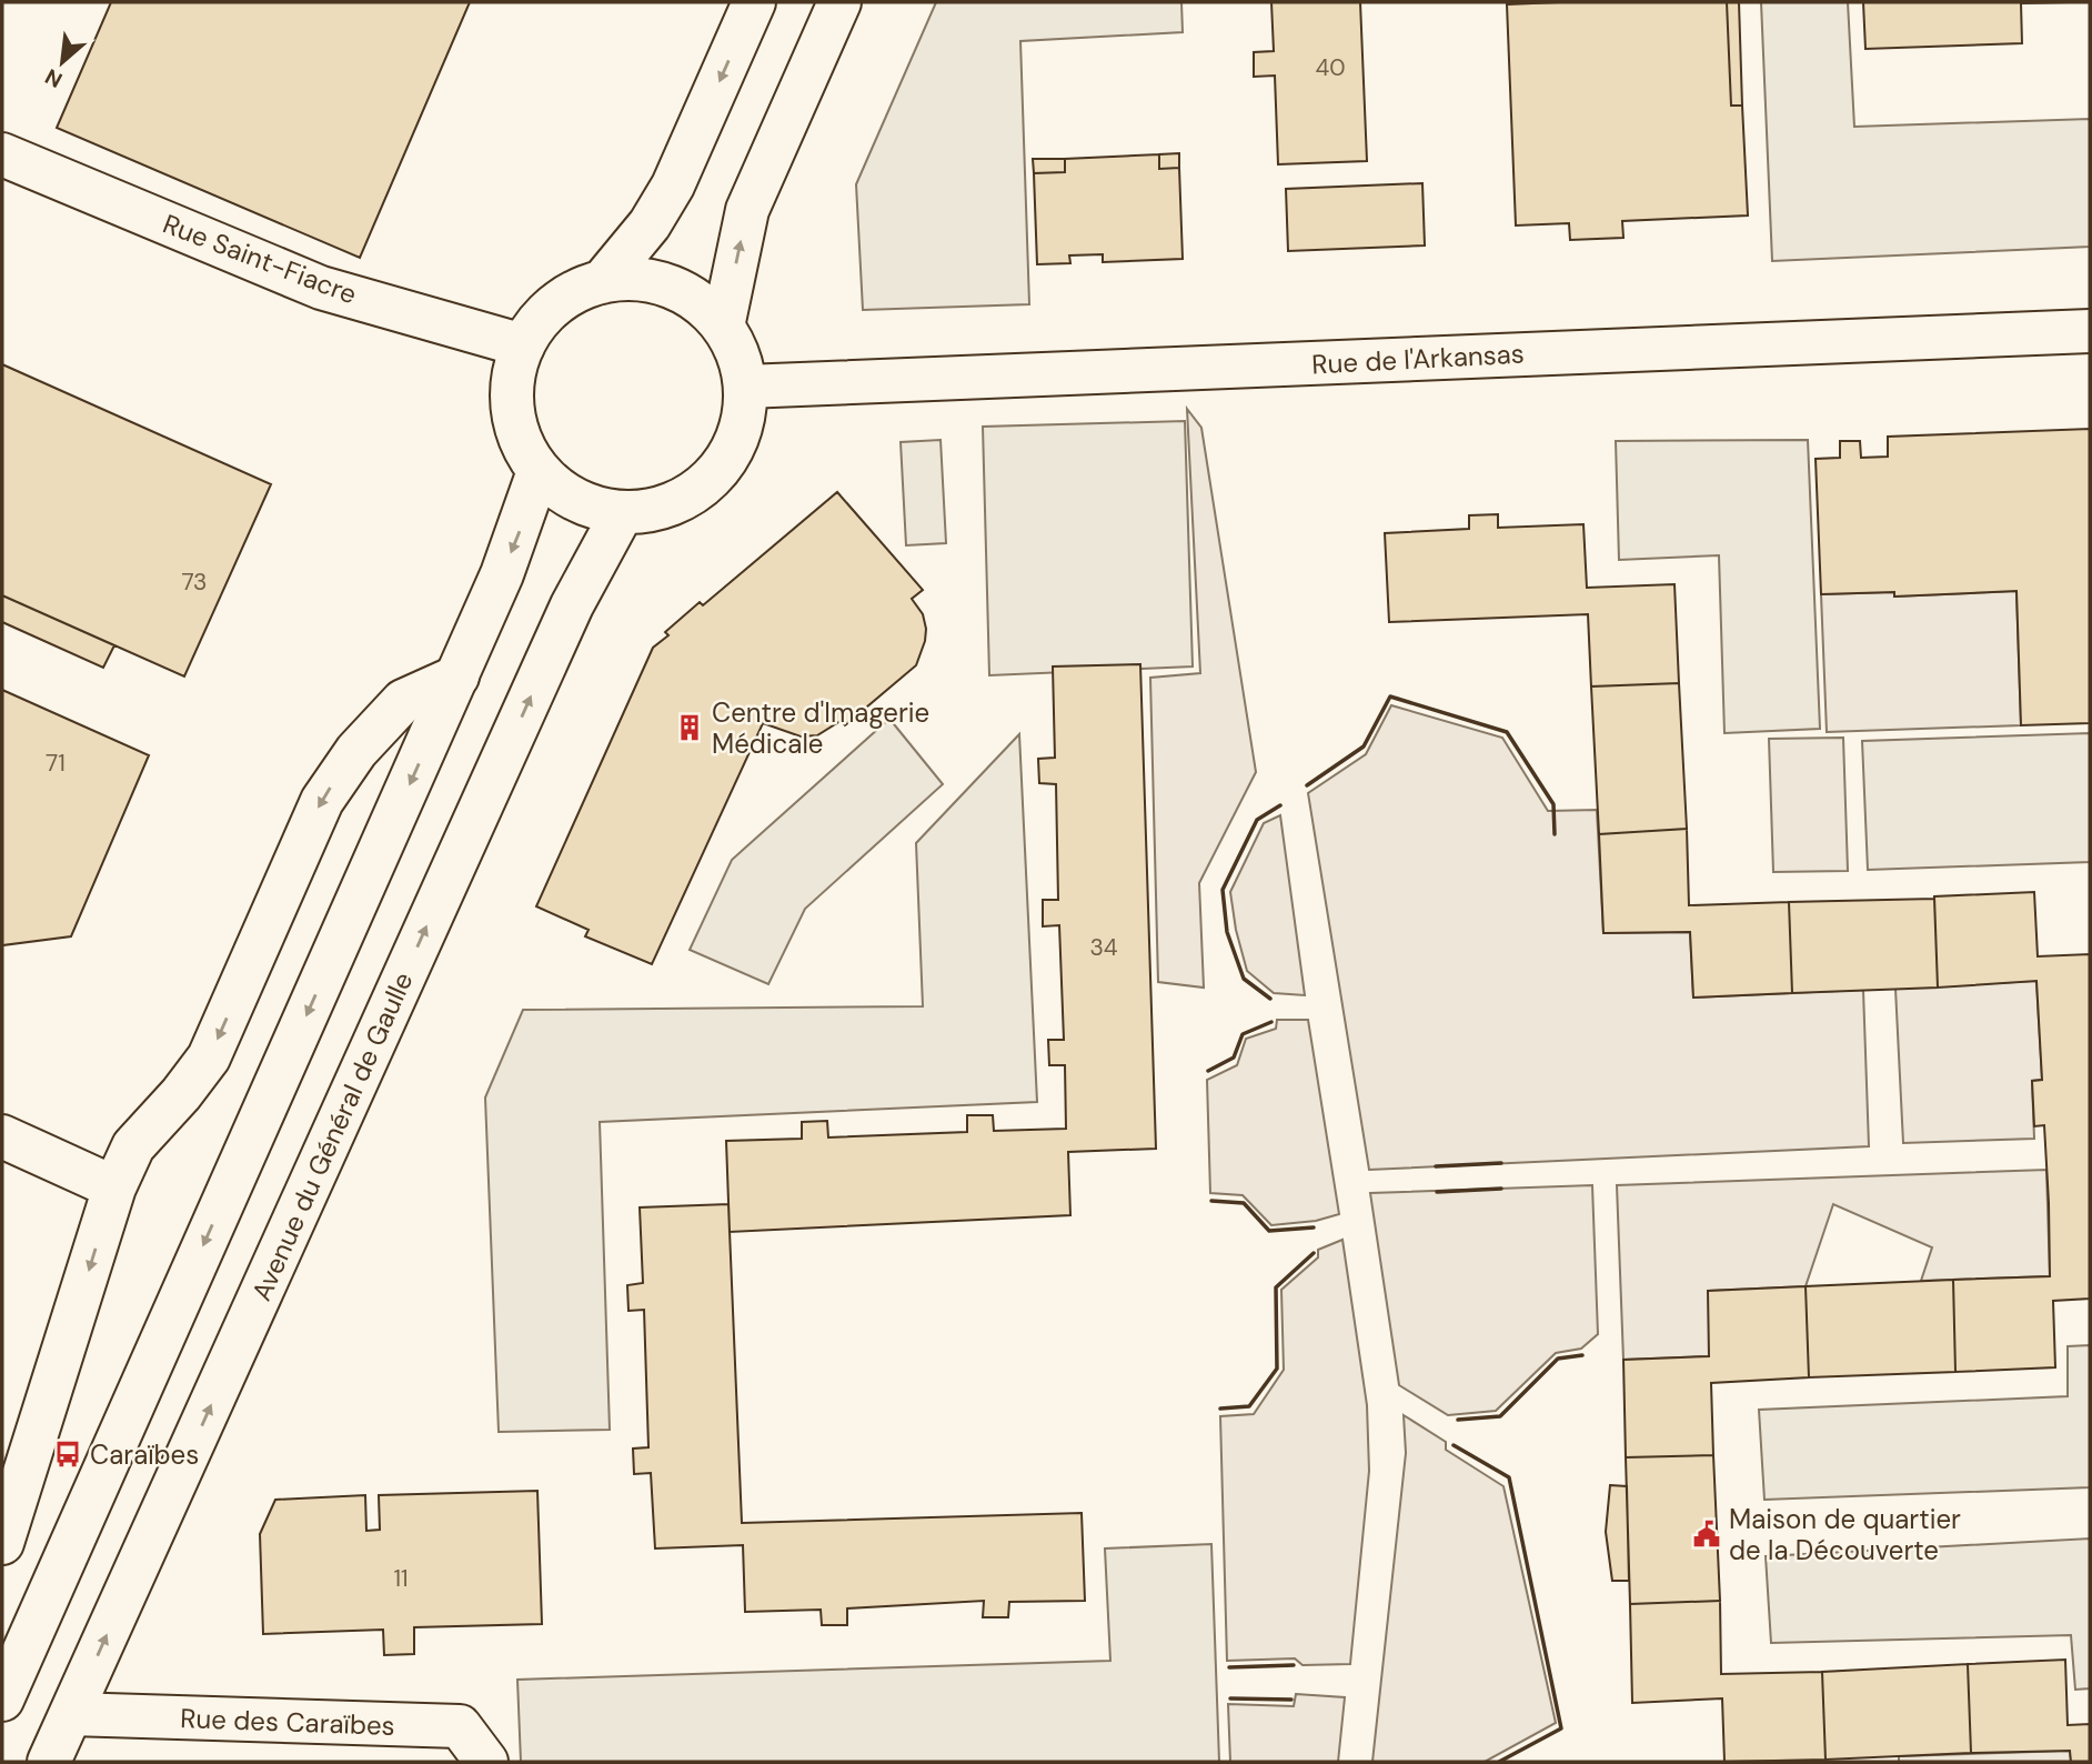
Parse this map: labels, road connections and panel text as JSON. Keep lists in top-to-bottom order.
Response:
{
  "streets": {
    "main road": [
      "Rue Saint-Fiacre",
      "Rue de l'Arkansas",
      "Avenue du Général de Gaulle",
      "Rue des Caraïbes"
    ]
  },
  "crossings": [
    ["Rue Saint-Fiacre", "Rue de l'Arkansas"],
    ["Rue Saint-Fiacre", "Avenue du Général de Gaulle"],
    ["Rue de l'Arkansas", "Avenue du Général de Gaulle"],
    ["Avenue du Général de Gaulle", "Rue des Caraïbes"]
  ],
  "places": {
    "building": ["Centre d'Imagerie Médicale"],
    "bus stop": ["Caraïbes"],
    "public building": ["Maison de quartier de la Découverte"]
  },
  "house_numbers": [
    "40",
    "73",
    "71",
    "34",
    "11"
  ],
  "north": "bottom left"
}
